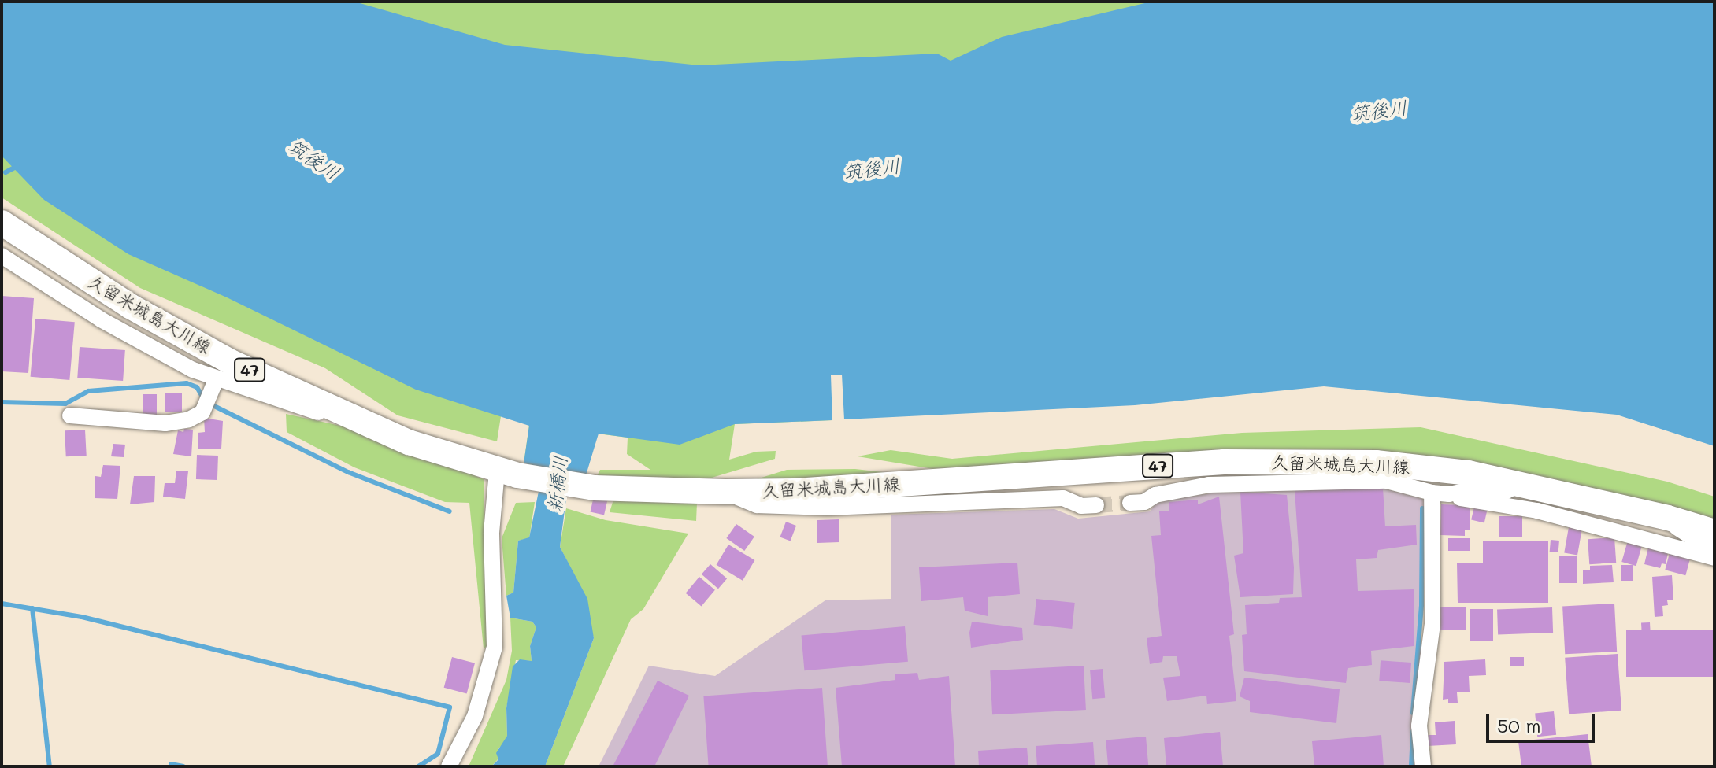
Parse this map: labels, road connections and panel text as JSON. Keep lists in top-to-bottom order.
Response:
{
  "streets": {
    "main road": ["久留米城島大川線", "47"]
  },
  "water": ["筑後川", "新橋川"],
  "scale_bar": "50 m"
}
